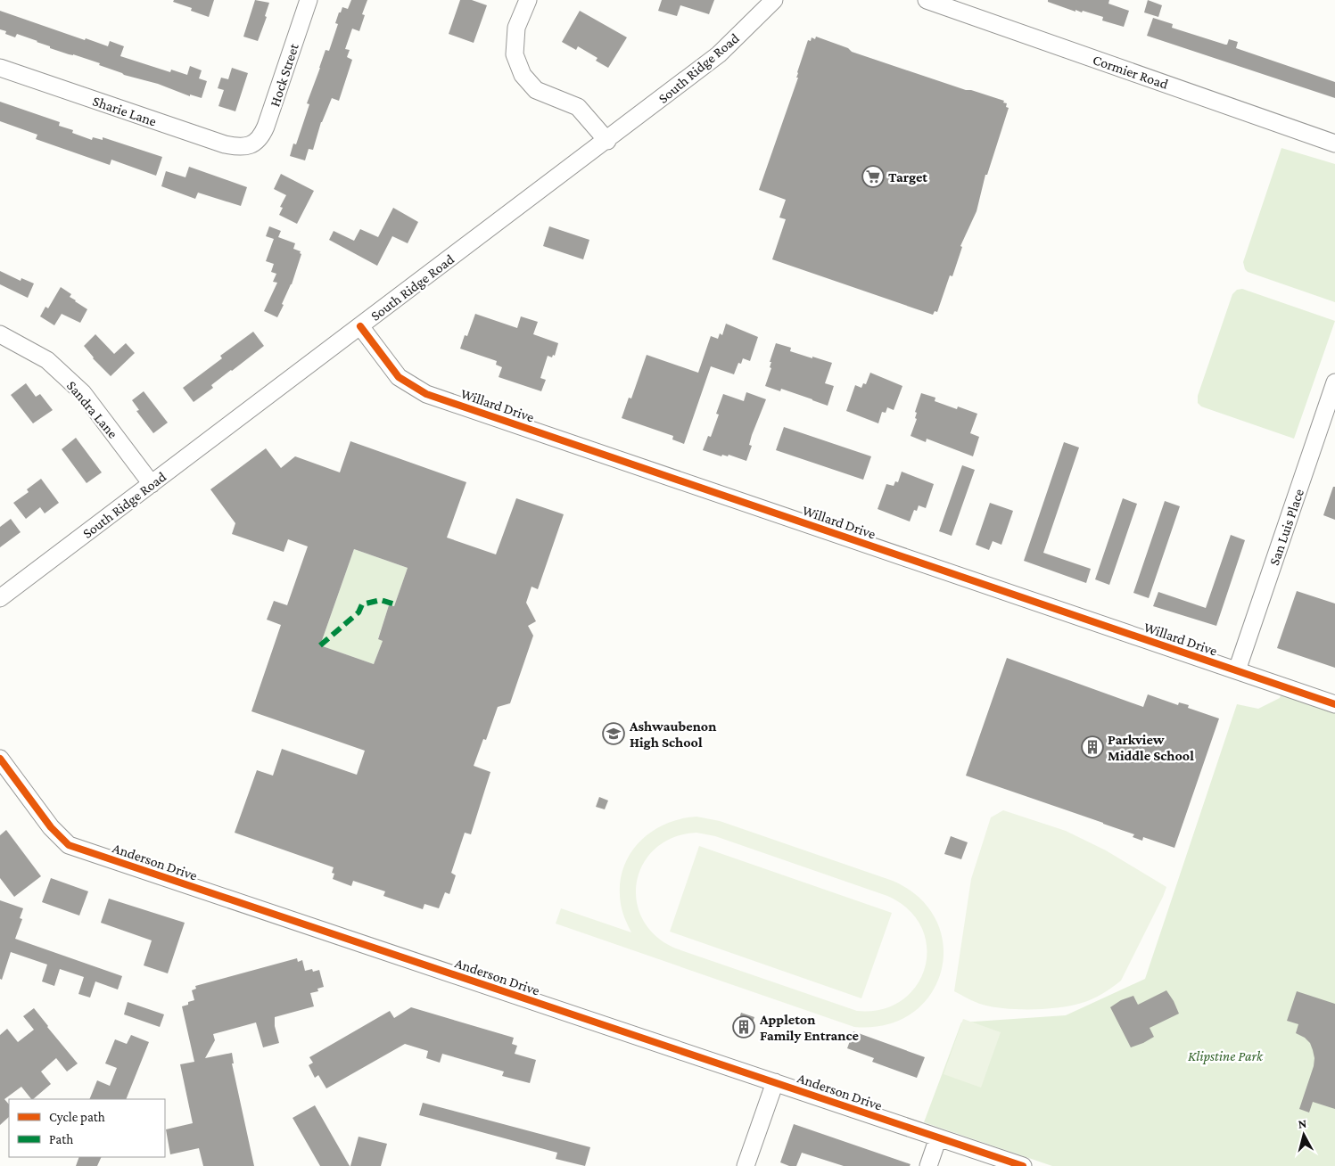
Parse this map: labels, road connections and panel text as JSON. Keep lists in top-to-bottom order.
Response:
{
  "streets": {
    "street": [
      "South Ridge Road",
      "Cormier Road",
      "Hock Street",
      "Sharie Lane",
      "Willard Drive",
      "Sandra Lane",
      "San Luis Place",
      "Anderson Drive"
    ]
  },
  "crossings": [
    ["South Ridge Road", "Willard Drive"],
    ["South Ridge Road", "Sandra Lane"],
    ["Hock Street", "Sharie Lane"],
    ["Willard Drive", "San Luis Place"]
  ],
  "parks": ["Klipstine Park"],
  "places": {
    "supermarket": ["Target"],
    "school or university": ["Ashwaubenon High School"],
    "building": ["Parkview Middle School", "Appleton Family Entrance"]
  },
  "legend": ["Cycle path", "Path"],
  "north": "top"
}
